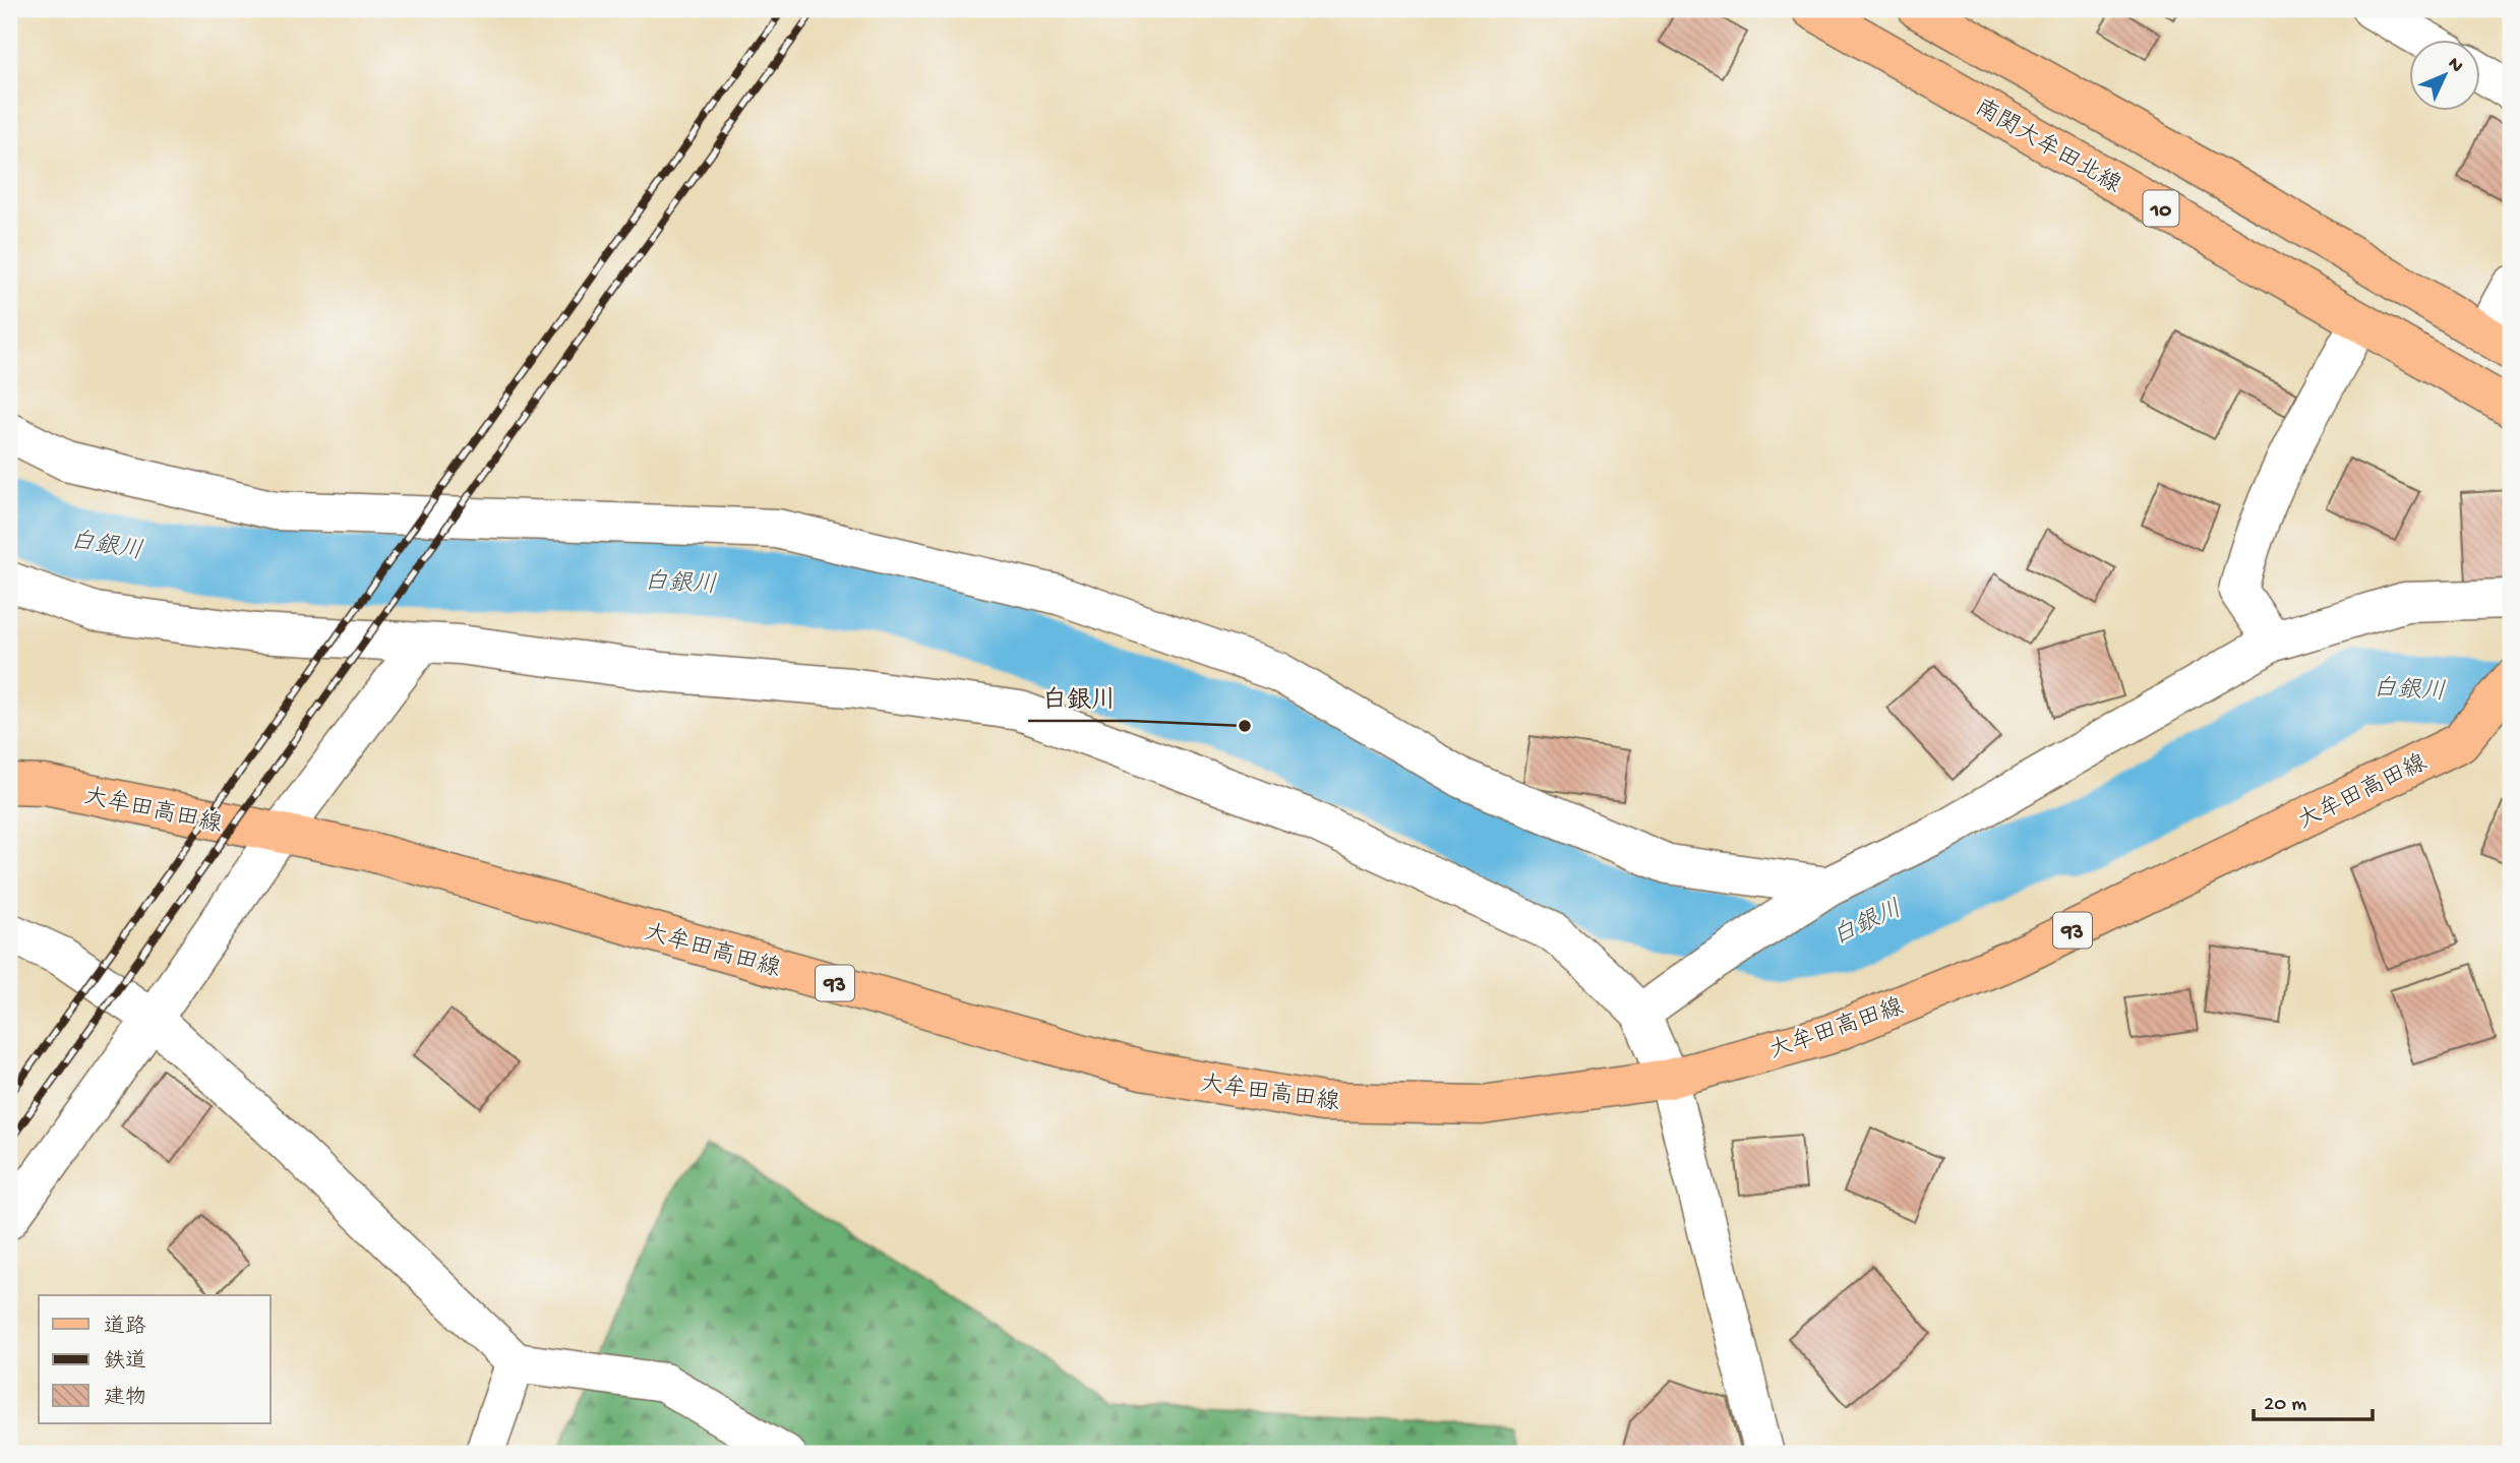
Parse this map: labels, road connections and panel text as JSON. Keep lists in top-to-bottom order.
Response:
{
  "streets": {
    "main road": [
      "南関大牟田北線",
      "10",
      "大牟田高田線",
      "93"
    ]
  },
  "water": ["白銀川"],
  "places": ["白銀川"],
  "legend": ["道路", "鉄道", "建物"],
  "scale_bar": "20 m",
  "north": "top right"
}
